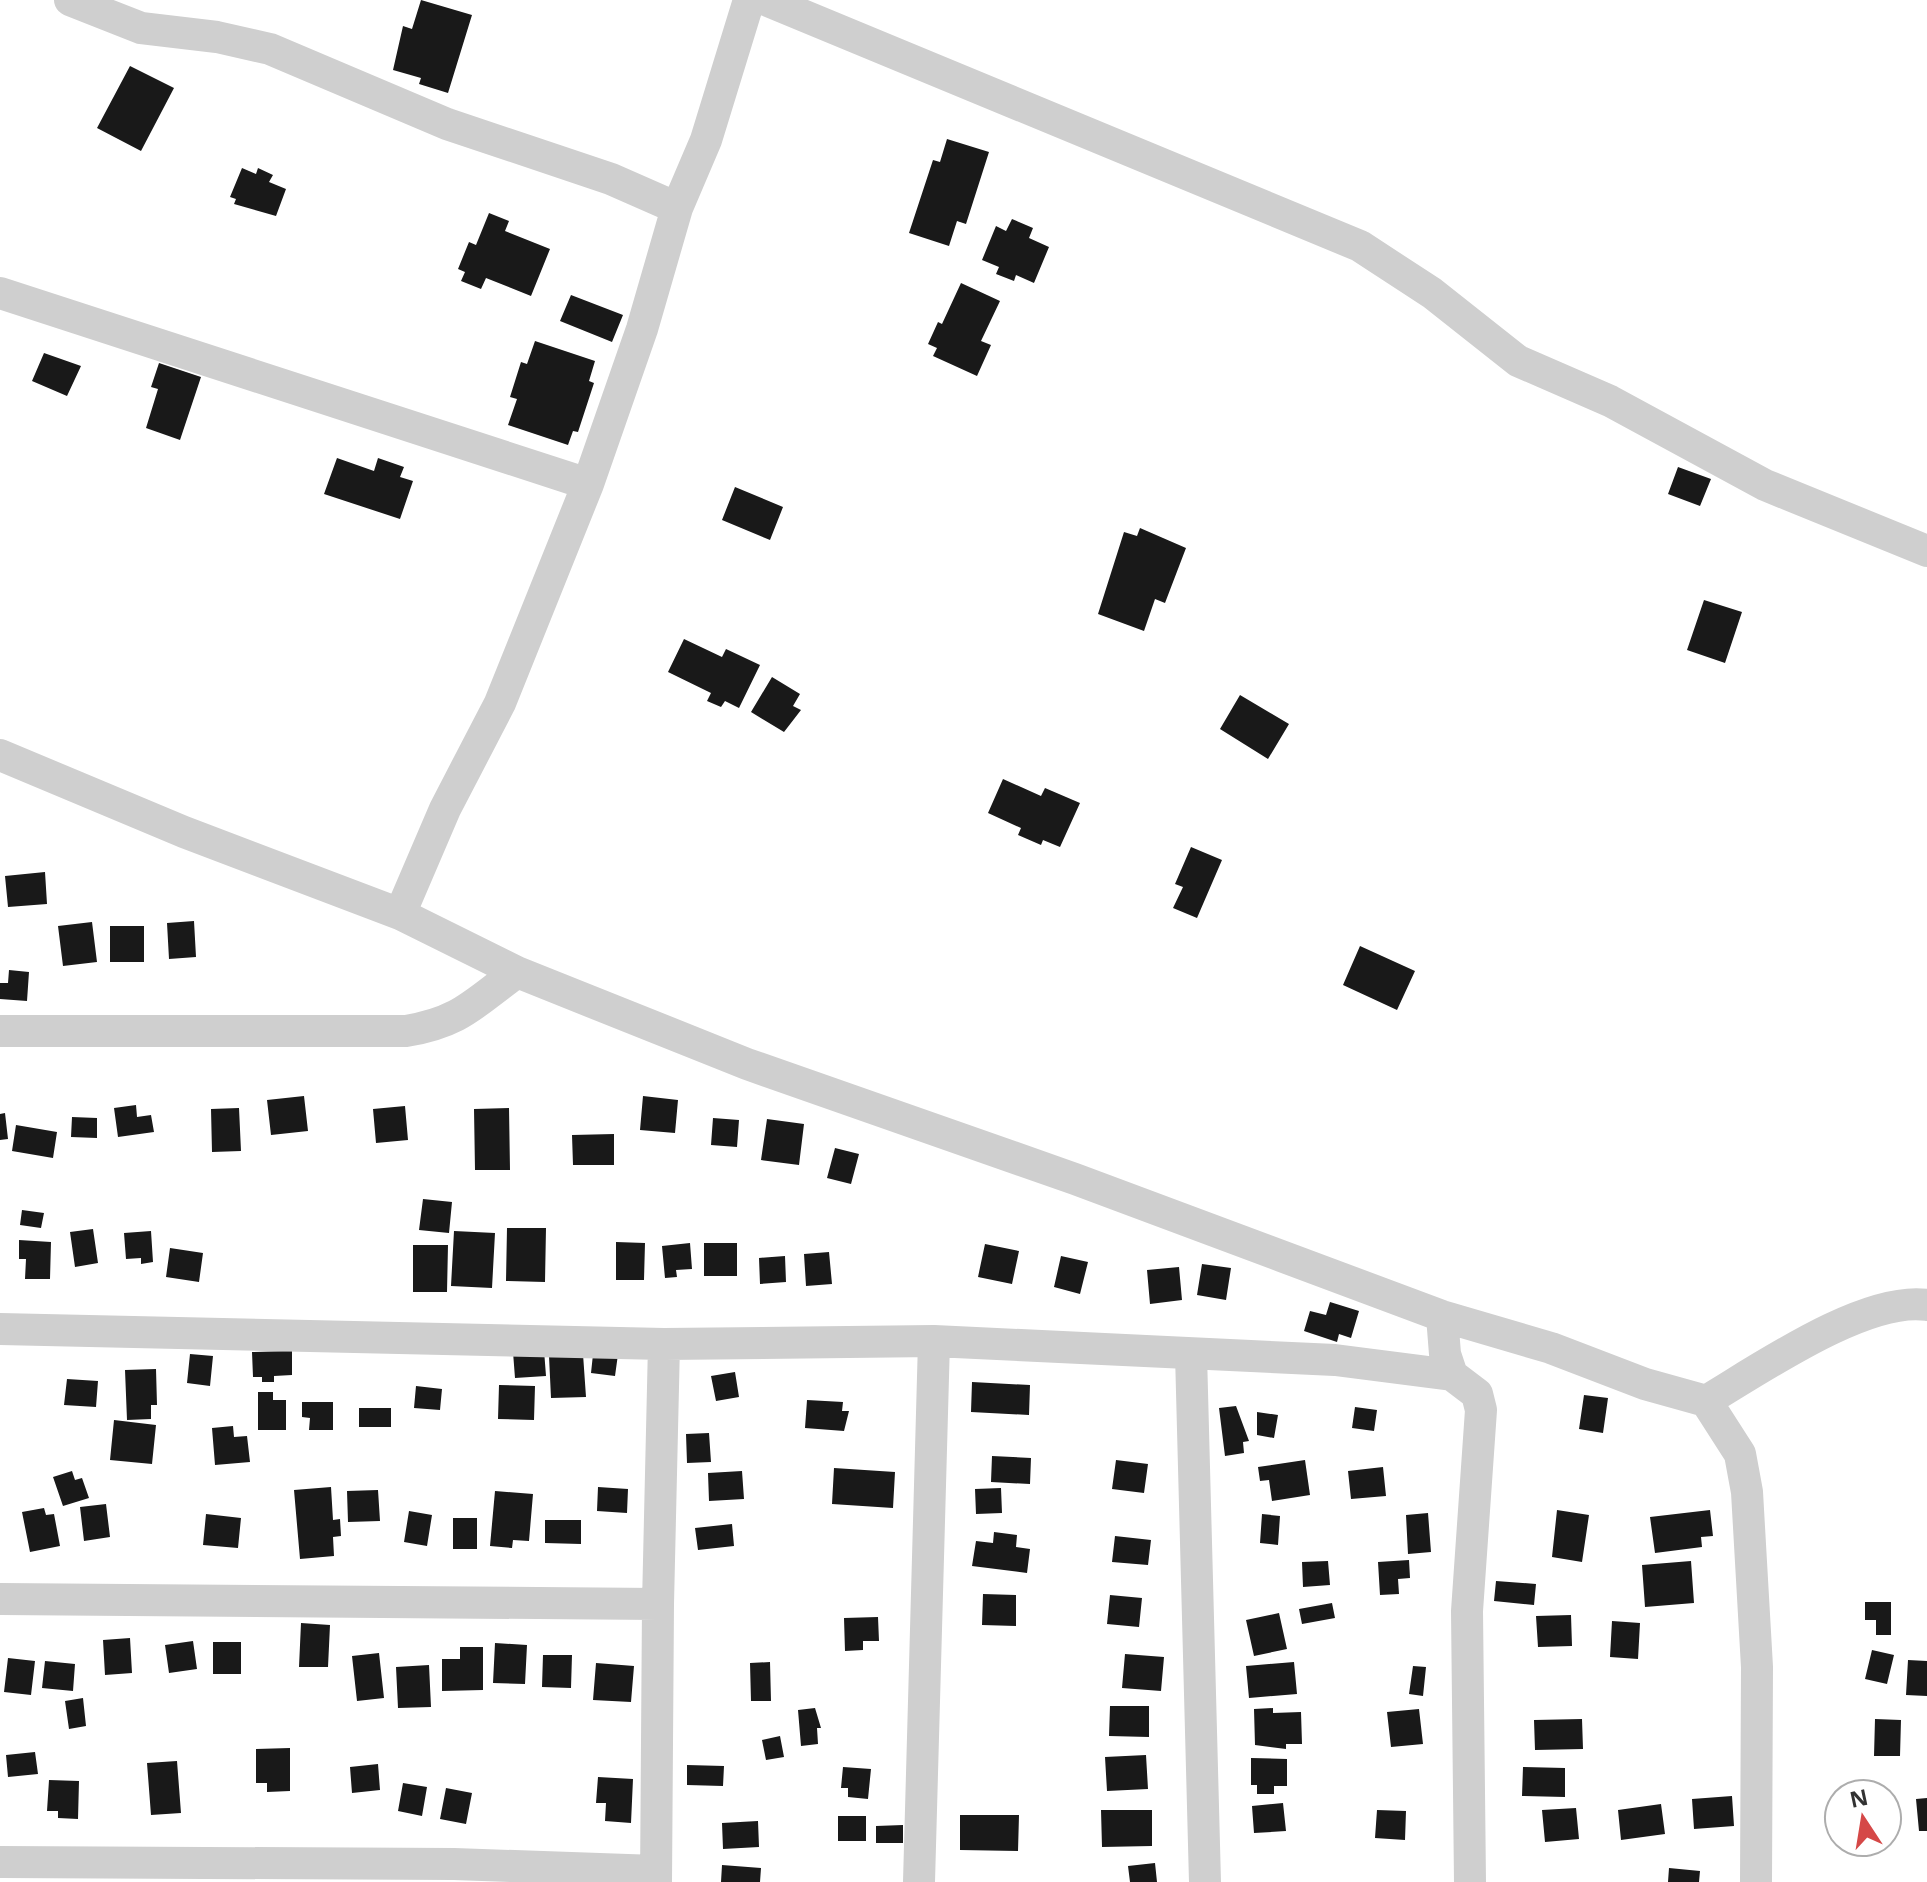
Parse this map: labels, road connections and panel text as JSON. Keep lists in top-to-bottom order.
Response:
{
  "north": "top"
}
